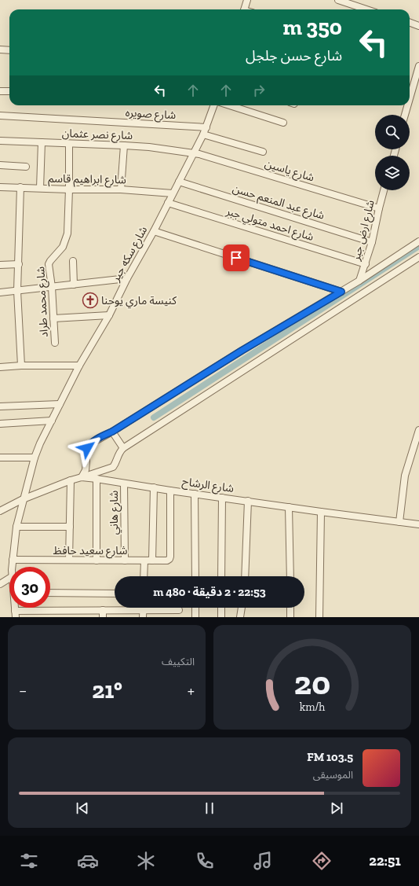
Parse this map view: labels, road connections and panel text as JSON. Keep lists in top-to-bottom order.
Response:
{
  "streets": {
    "street": [
      "شارع صويره",
      "شارع نصر عثمان",
      "شارع ياسين",
      "شارع ابراهيم قاسم",
      "شارع عبد المنعم حسن",
      "شارع احمد متولي جبر",
      "شارع ارض جبر",
      "شارع سكه جير",
      "شارع محمد طراد",
      "شارع الرشاح",
      "شارع هاني",
      "شارع سعيد حافظ"
    ]
  },
  "crossings": [
    ["شارع صويره", "شارع سكه جير"],
    ["شارع نصر عثمان", "شارع ياسين"],
    ["شارع نصر عثمان", "شارع سكه جير"],
    ["شارع نصر عثمان", "شارع محمد طراد"],
    ["شارع ياسين", "شارع ارض جبر"],
    ["شارع ياسين", "شارع سكه جير"],
    ["شارع ابراهيم قاسم", "شارع سكه جير"],
    ["شارع ابراهيم قاسم", "شارع محمد طراد"],
    ["شارع عبد المنعم حسن", "شارع ارض جبر"],
    ["شارع عبد المنعم حسن", "شارع سكه جير"],
    ["شارع احمد متولي جبر", "شارع ارض جبر"],
    ["شارع احمد متولي جبر", "شارع سكه جير"],
    ["شارع سكه جير", "شارع الرشاح"],
    ["شارع سكه جير", "شارع سعيد حافظ"],
    ["شارع الرشاح", "شارع هاني"],
    ["شارع الرشاح", "شارع سعيد حافظ"],
    ["شارع هاني", "شارع سعيد حافظ"]
  ],
  "places": {
    "church": ["كنيسة ماري يوحنا"]
  },
  "page": {
    "turn": ["350 m", "شارع حسن جلجل"],
    "limit": "30",
    "trip": "22:53 · 2 دقيقة · 480 m",
    "tile": "التكييف",
    "heat": ["−", "21°", "+"],
    "song": ["103.5 FM", "الموسيقى"],
    "tabs": "22:51",
    "gauge": ["20", "km/h"]
  }
}
